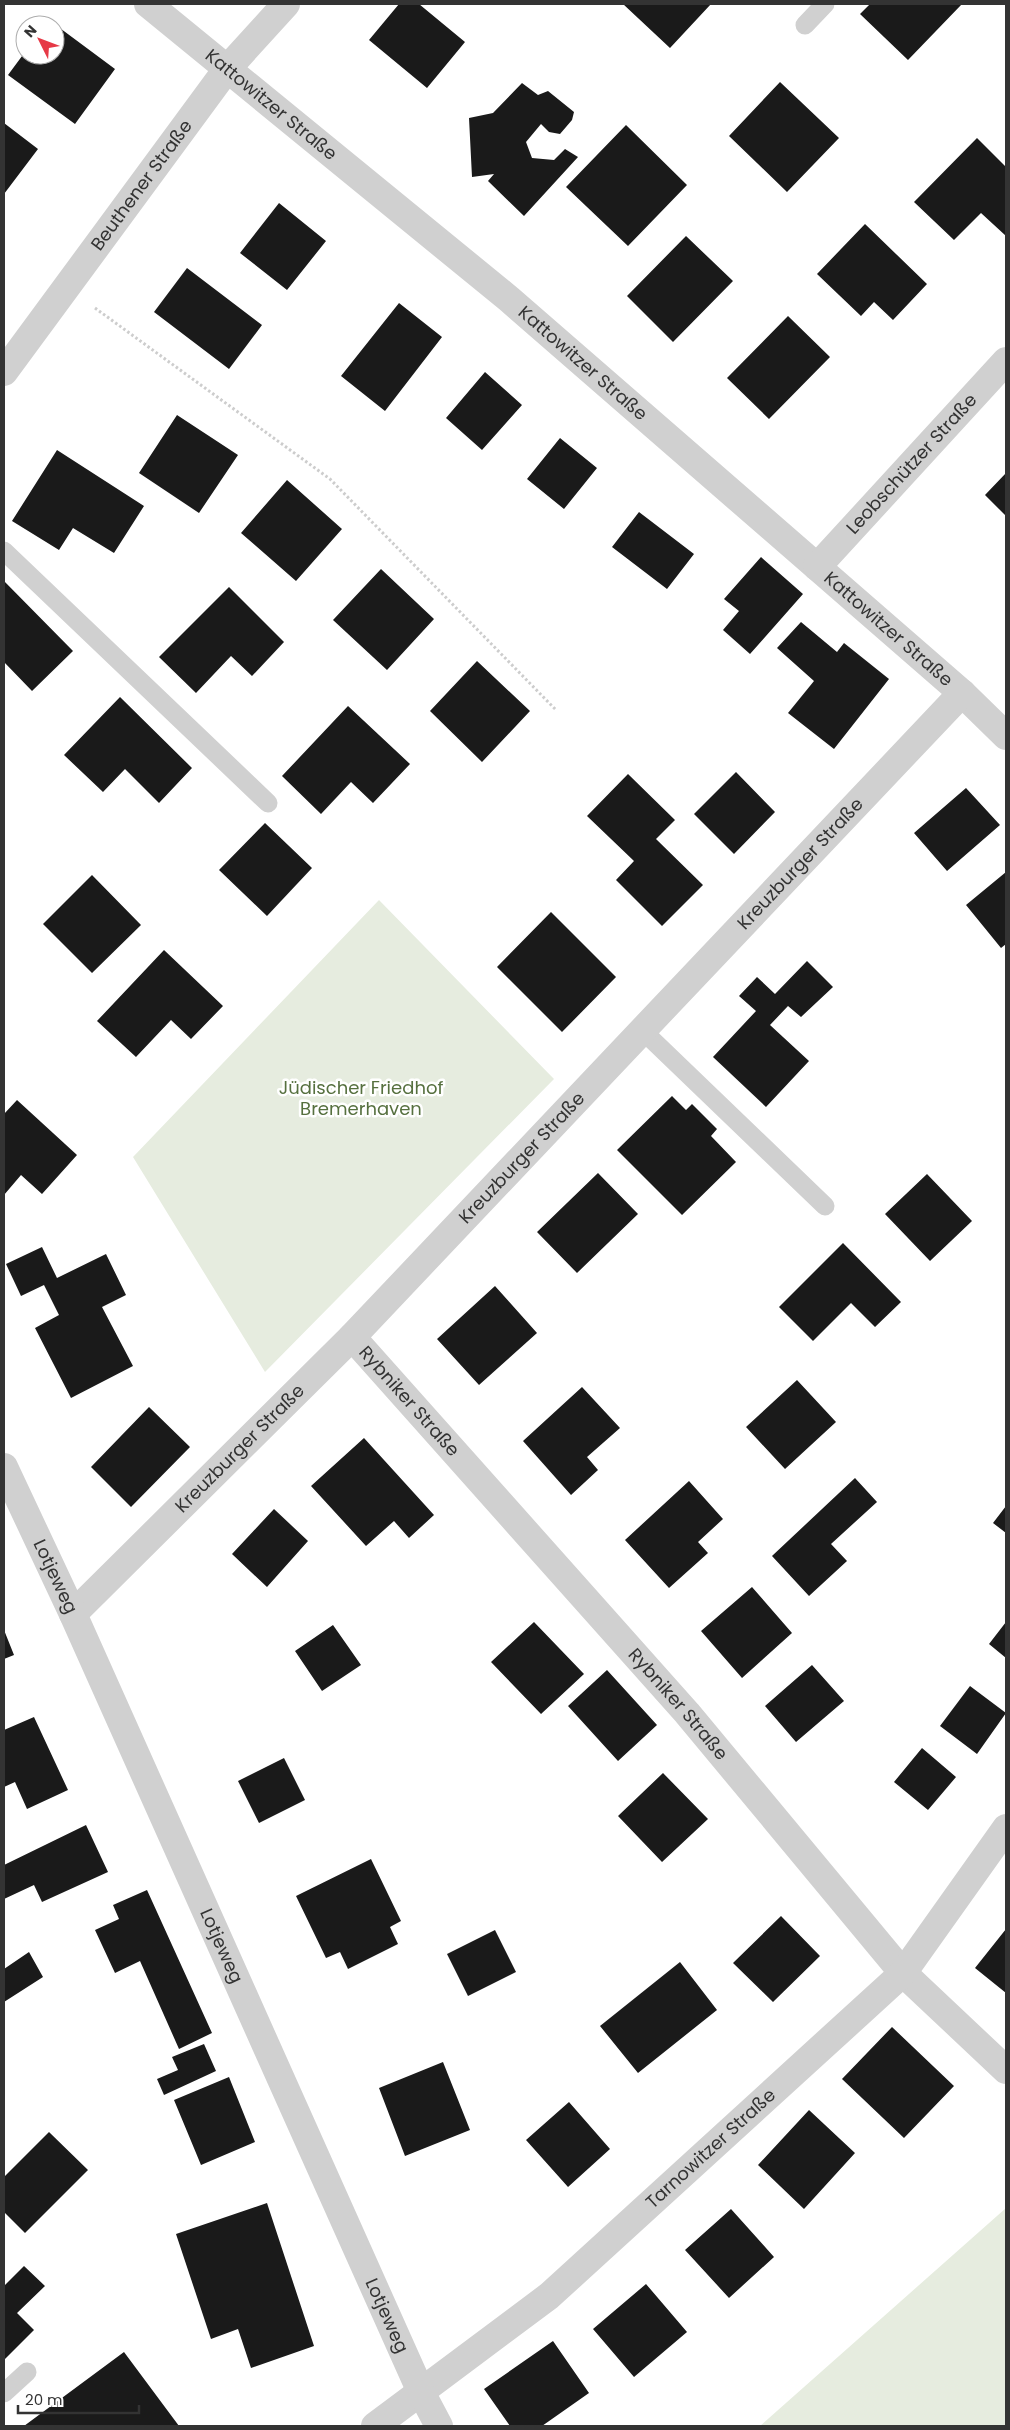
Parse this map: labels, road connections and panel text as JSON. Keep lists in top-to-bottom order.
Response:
{
  "streets": {
    "street": [
      "Kattowitzer Straße",
      "Beuthener Straße",
      "Leobschützer Straße",
      "Kreuzburger Straße",
      "Rybniker Straße",
      "Lotjeweg",
      "Tarnowitzer Straße"
    ]
  },
  "crossings": [
    ["Kattowitzer Straße", "Beuthener Straße"],
    ["Kattowitzer Straße", "Leobschützer Straße"],
    ["Kattowitzer Straße", "Kreuzburger Straße"],
    ["Kreuzburger Straße", "Rybniker Straße"],
    ["Kreuzburger Straße", "Lotjeweg"],
    ["Rybniker Straße", "Tarnowitzer Straße"],
    ["Lotjeweg", "Tarnowitzer Straße"]
  ],
  "parks": ["Jüdischer Friedhof Bremerhaven"],
  "scale_bar": "20 m",
  "north": "top left"
}
